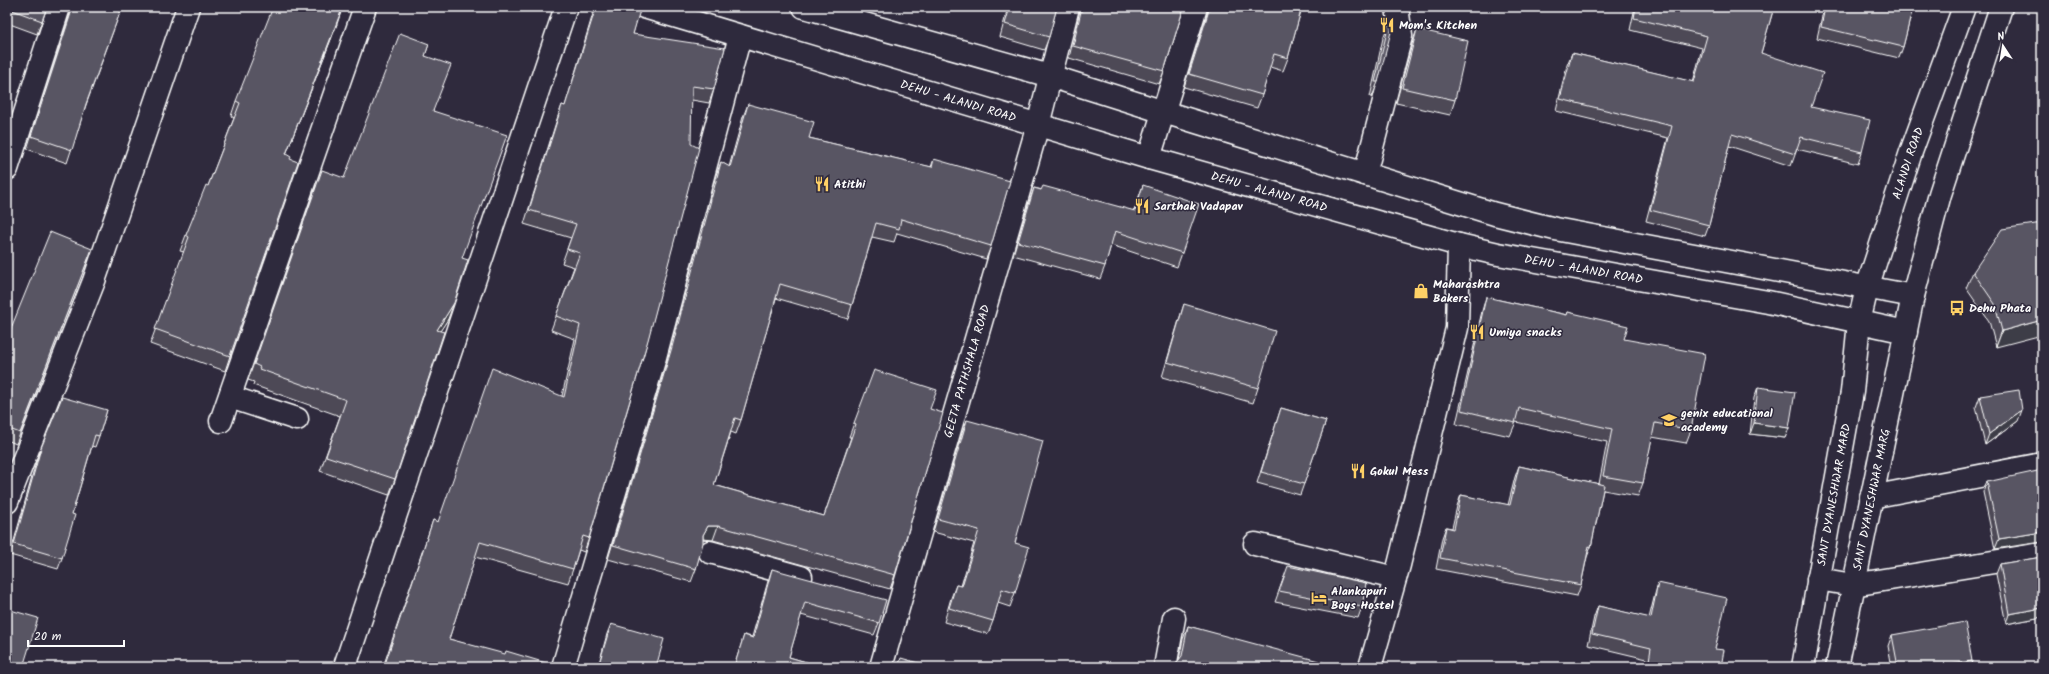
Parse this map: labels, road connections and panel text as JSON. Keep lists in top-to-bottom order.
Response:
{
  "streets": {
    "street": [
      "DEHU - ALANDI ROAD",
      "ALANDI ROAD",
      "GEETA PATHSHALA ROAD",
      "SANT DYANESHWAR MARD",
      "SANT DYANESHWAR MARG"
    ]
  },
  "crossings": [
    ["DEHU - ALANDI ROAD", "ALANDI ROAD"],
    ["DEHU - ALANDI ROAD", "GEETA PATHSHALA ROAD"],
    ["DEHU - ALANDI ROAD", "SANT DYANESHWAR MARD"],
    ["DEHU - ALANDI ROAD", "SANT DYANESHWAR MARG"],
    ["ALANDI ROAD", "SANT DYANESHWAR MARD"]
  ],
  "places": {
    "restaurant": [
      "Mom's Kitchen",
      "Atithi",
      "Sarthak Vadapav",
      "Umiya snacks",
      "Gokul Mess"
    ],
    "shop": ["Maharashtra Bakers"],
    "bus stop": ["Dehu Phata"],
    "school or university": ["genix educational academy"],
    "hotel": ["Alankapuri Boys Hostel"]
  },
  "scale_bar": "20 m",
  "north": "top"
}
